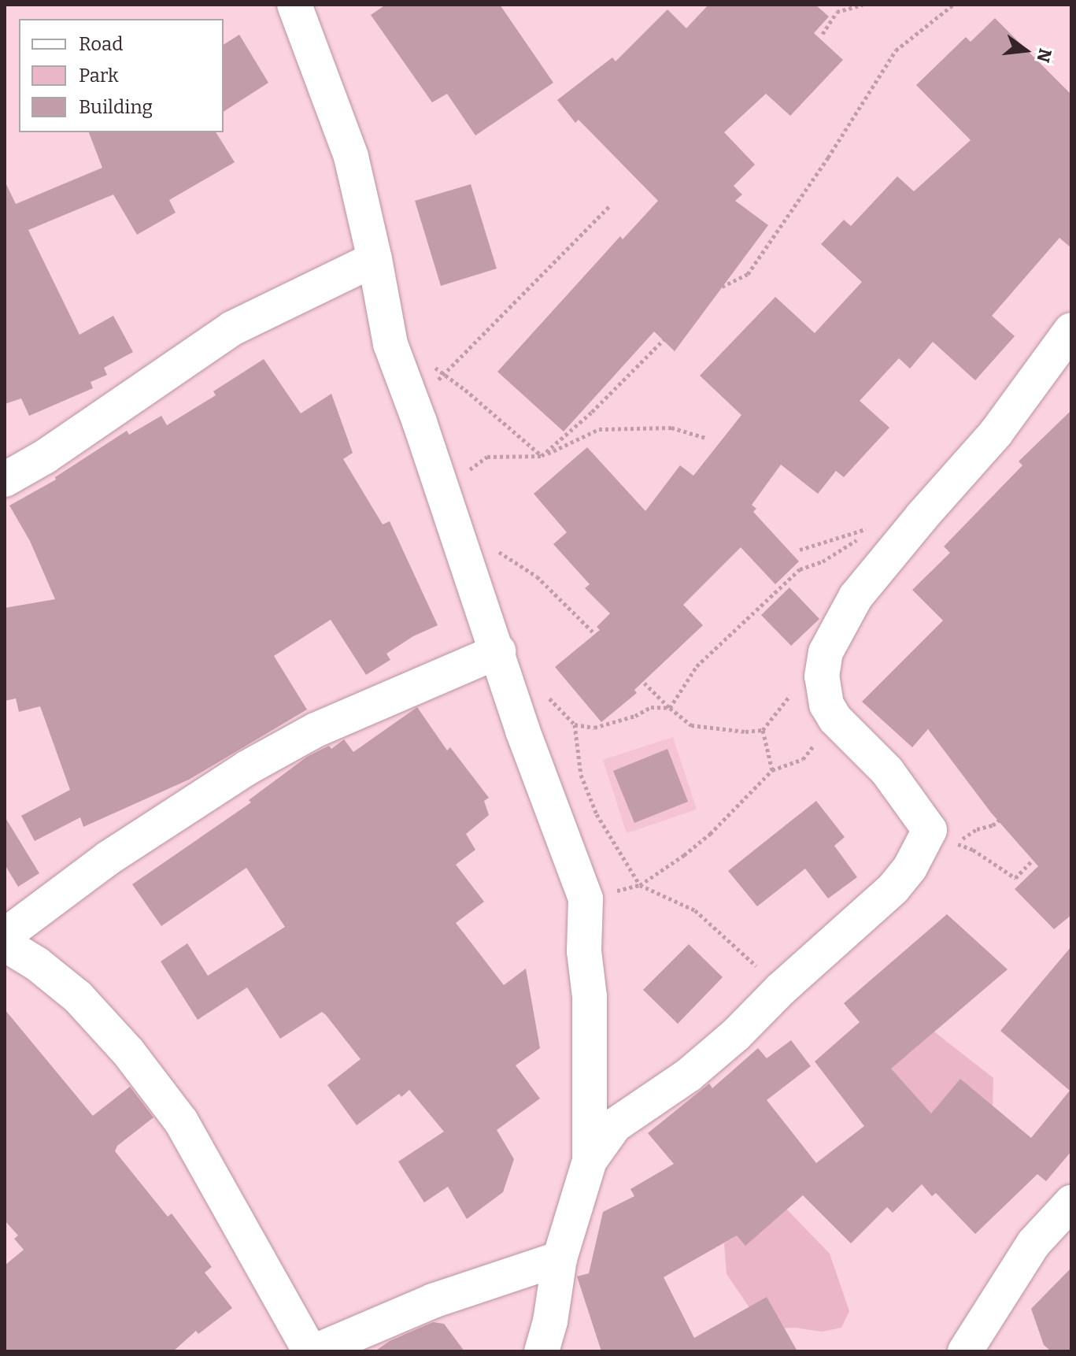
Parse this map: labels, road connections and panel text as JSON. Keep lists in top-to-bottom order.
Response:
{
  "legend": ["Road", "Park", "Building"],
  "north": "right"
}
